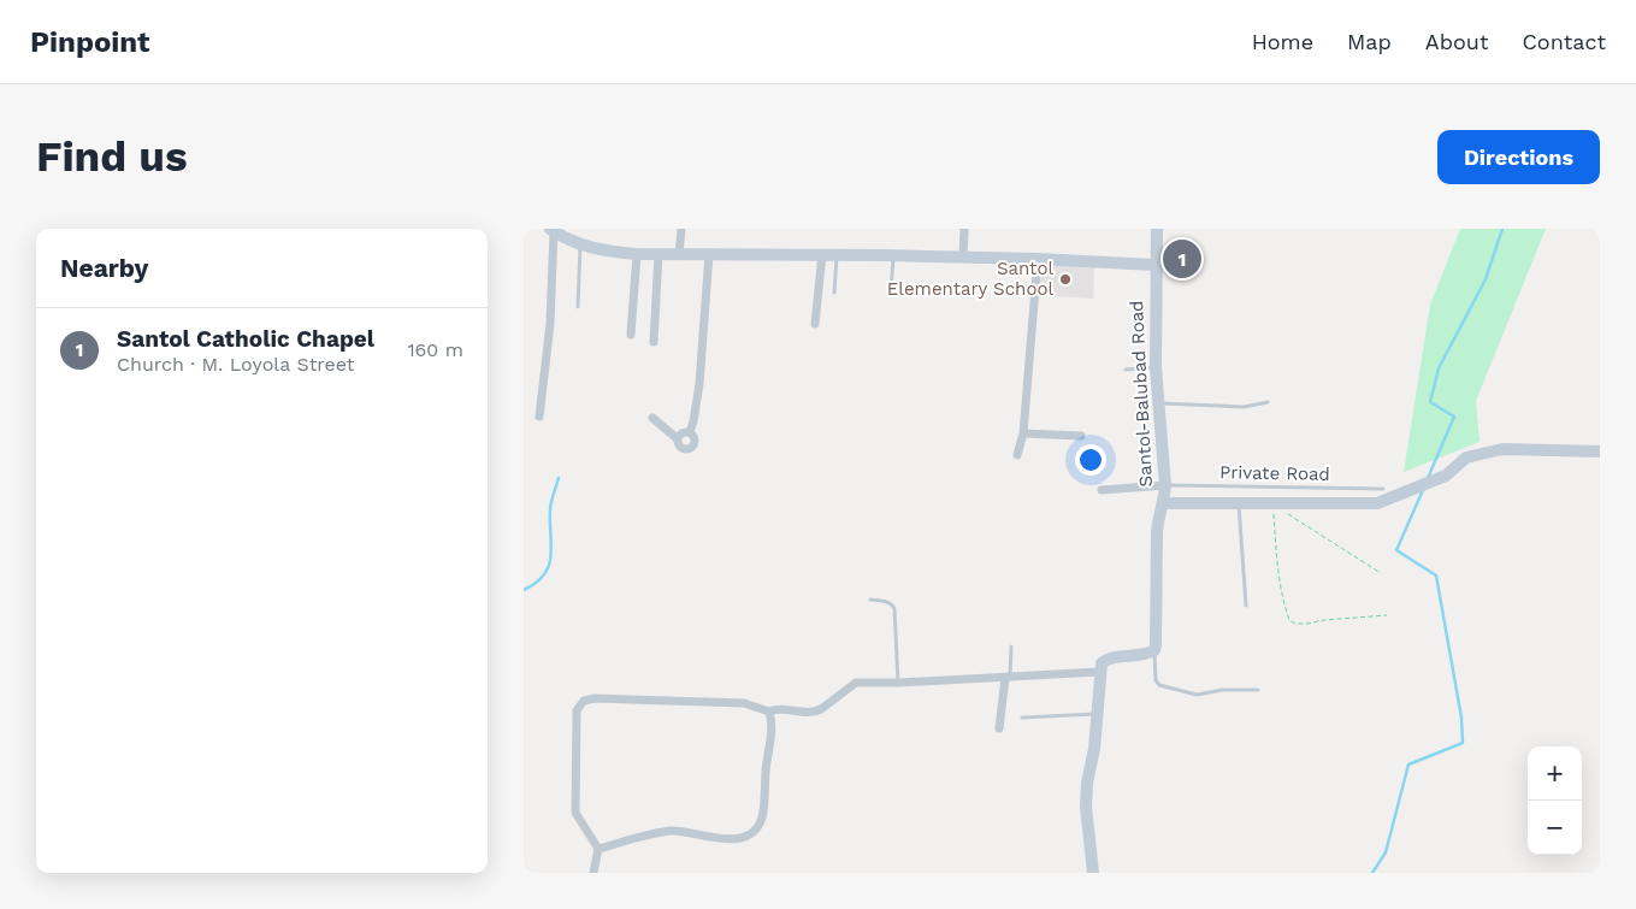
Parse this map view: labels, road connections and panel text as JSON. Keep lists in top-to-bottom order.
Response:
{
  "streets": {
    "street": ["Santol-Balubad Road"],
    "lane": ["Private Road"]
  },
  "crossings": [
    ["Santol-Balubad Road", "Private Road"]
  ],
  "places": ["Santol Elementary School"],
  "page": {
    "header": "Pinpoint",
    "nav": [
      "Home",
      "Map",
      "About",
      "Contact"
    ],
    "buttons": "Directions",
    "title": "Find us",
    "heading": "Nearby",
    "pins": "1",
    "list": [
      {
        "mark": "1",
        "name": "Santol Catholic Chapel",
        "note": "Church · M. Loyola Street",
        "value": "160 m"
      }
    ],
    "map_buttons": ["+", "−"]
  }
}
